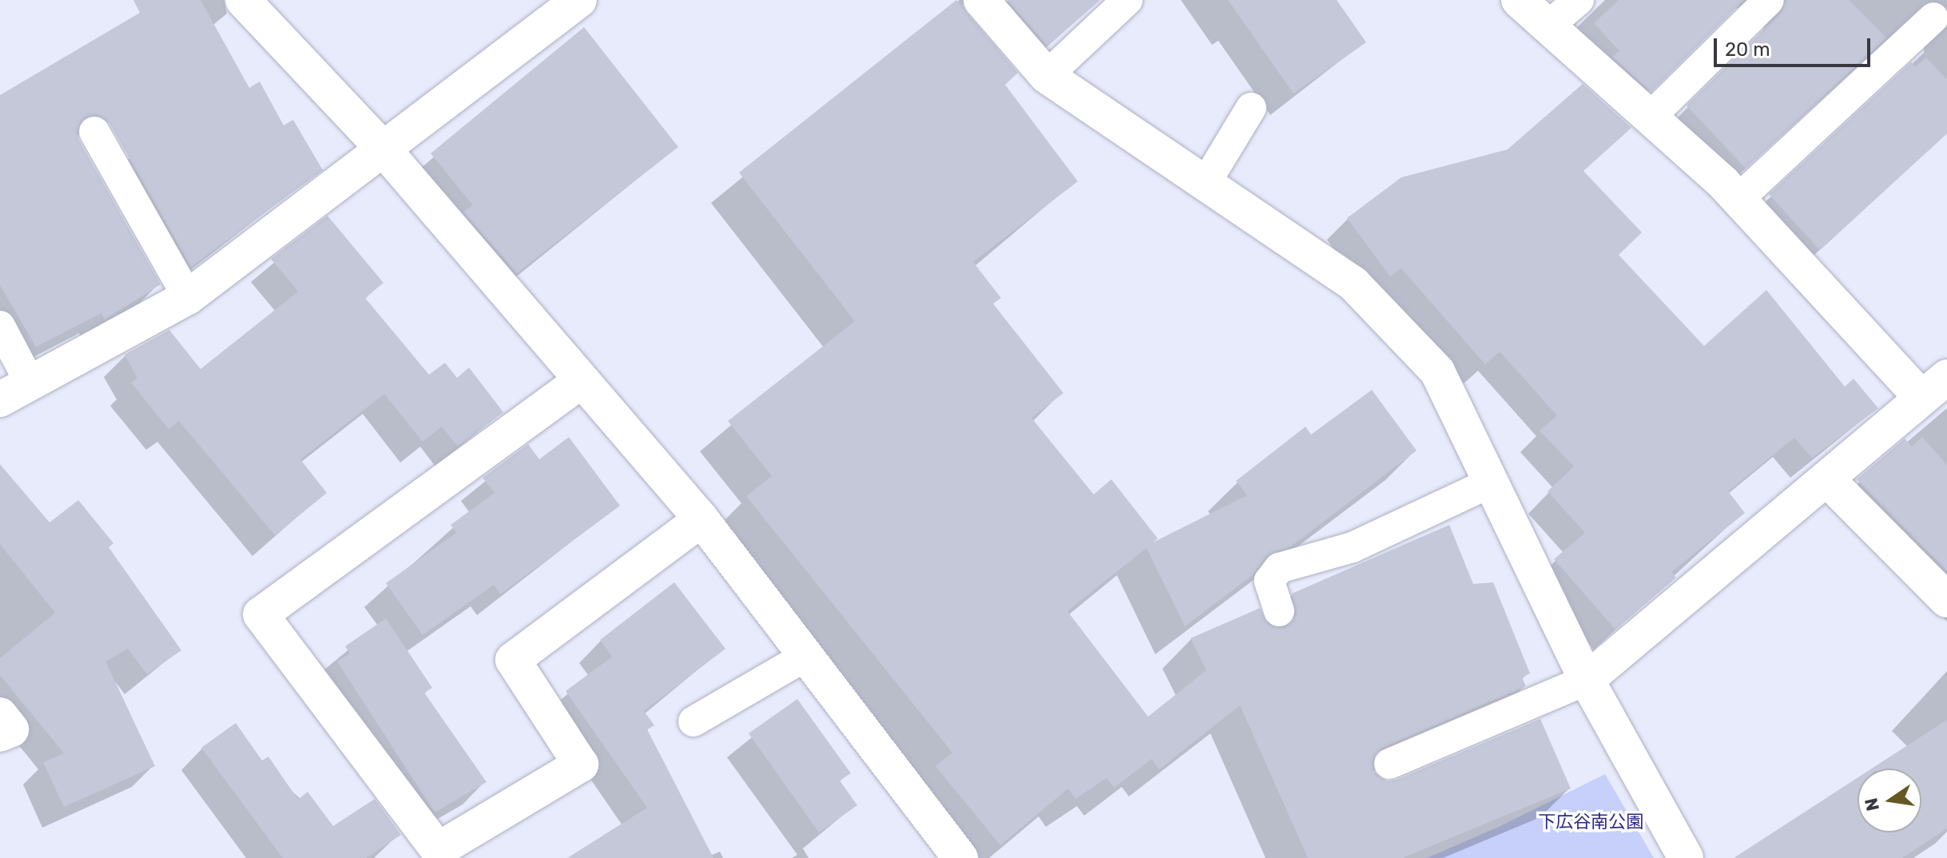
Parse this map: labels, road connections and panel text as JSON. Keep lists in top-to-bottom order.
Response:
{
  "parks": ["下広谷南公園"],
  "scale_bar": "20 m",
  "north": "left"
}
